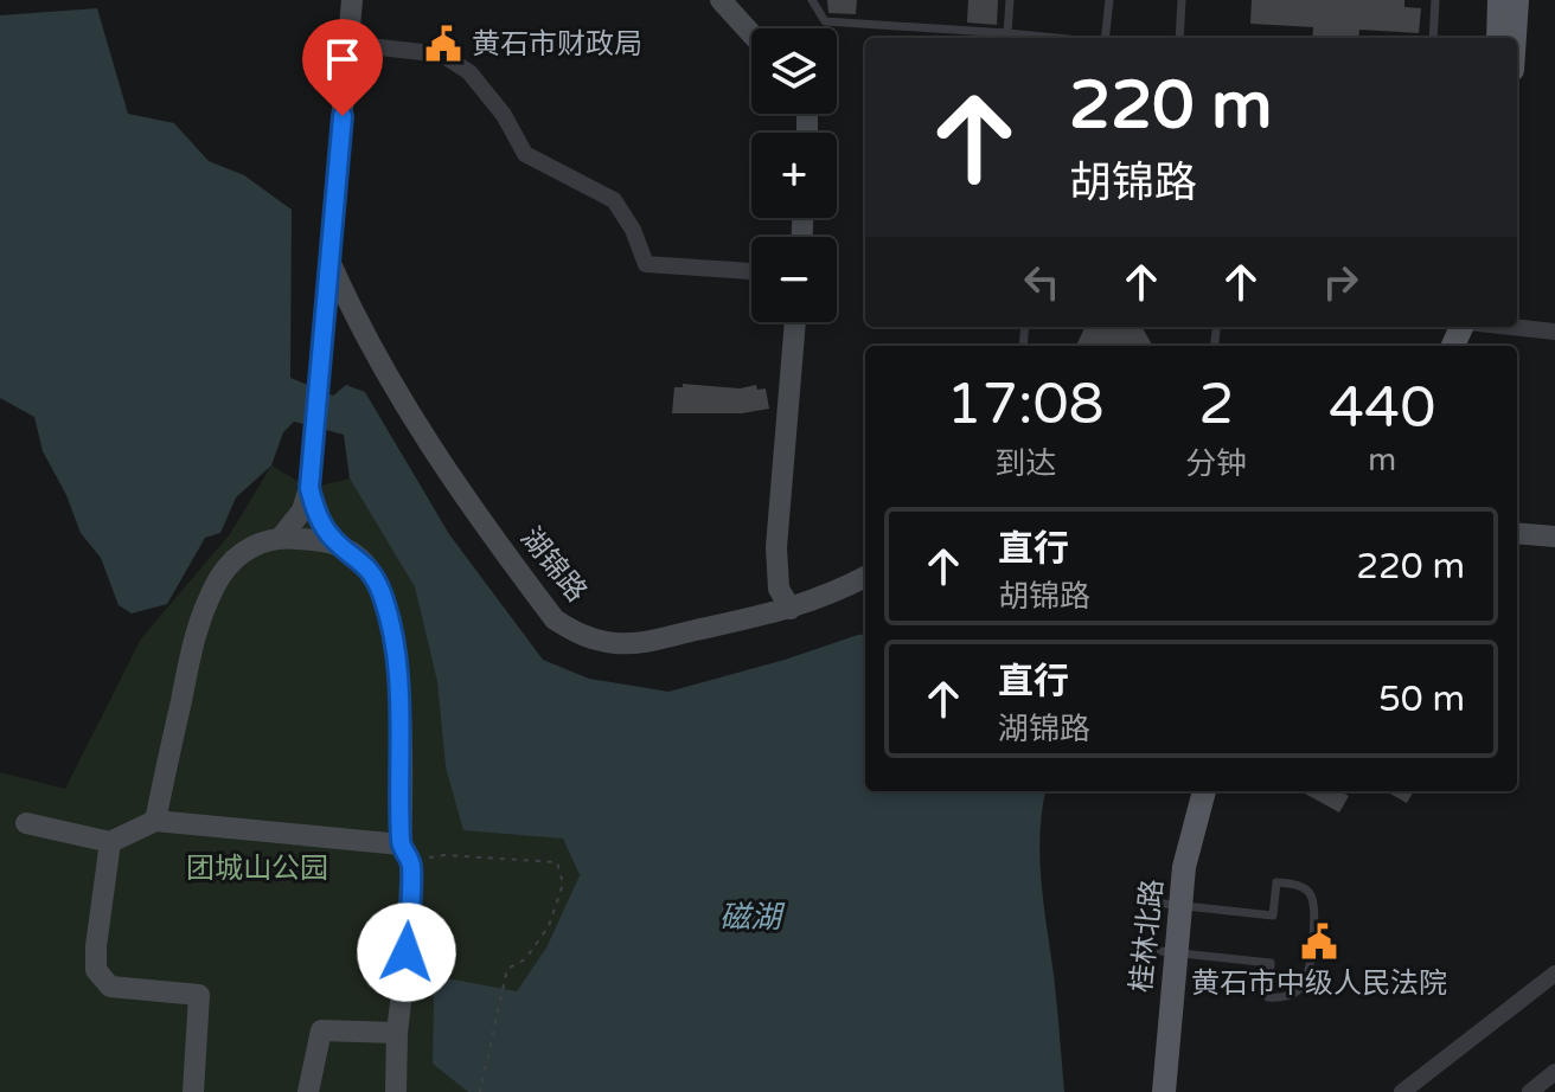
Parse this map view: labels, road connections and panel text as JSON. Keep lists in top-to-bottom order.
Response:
{
  "streets": {
    "main road": ["桂林北路"],
    "street": ["湖锦路"]
  },
  "water": ["磁湖"],
  "parks": ["团城山公园"],
  "places": {
    "public building": ["黄石市财政局", "黄石市中级人民法院"]
  },
  "page": {
    "map_buttons": ["+", "−"],
    "turn": ["220 m", "胡锦路"],
    "eta": [
      "17:08",
      "到达",
      "2",
      "分钟",
      "440",
      "m"
    ],
    "list": [
      {
        "name": "直行",
        "note": "胡锦路",
        "value": "220 m"
      },
      {
        "name": "直行",
        "note": "湖锦路",
        "value": "50 m"
      }
    ]
  }
}
